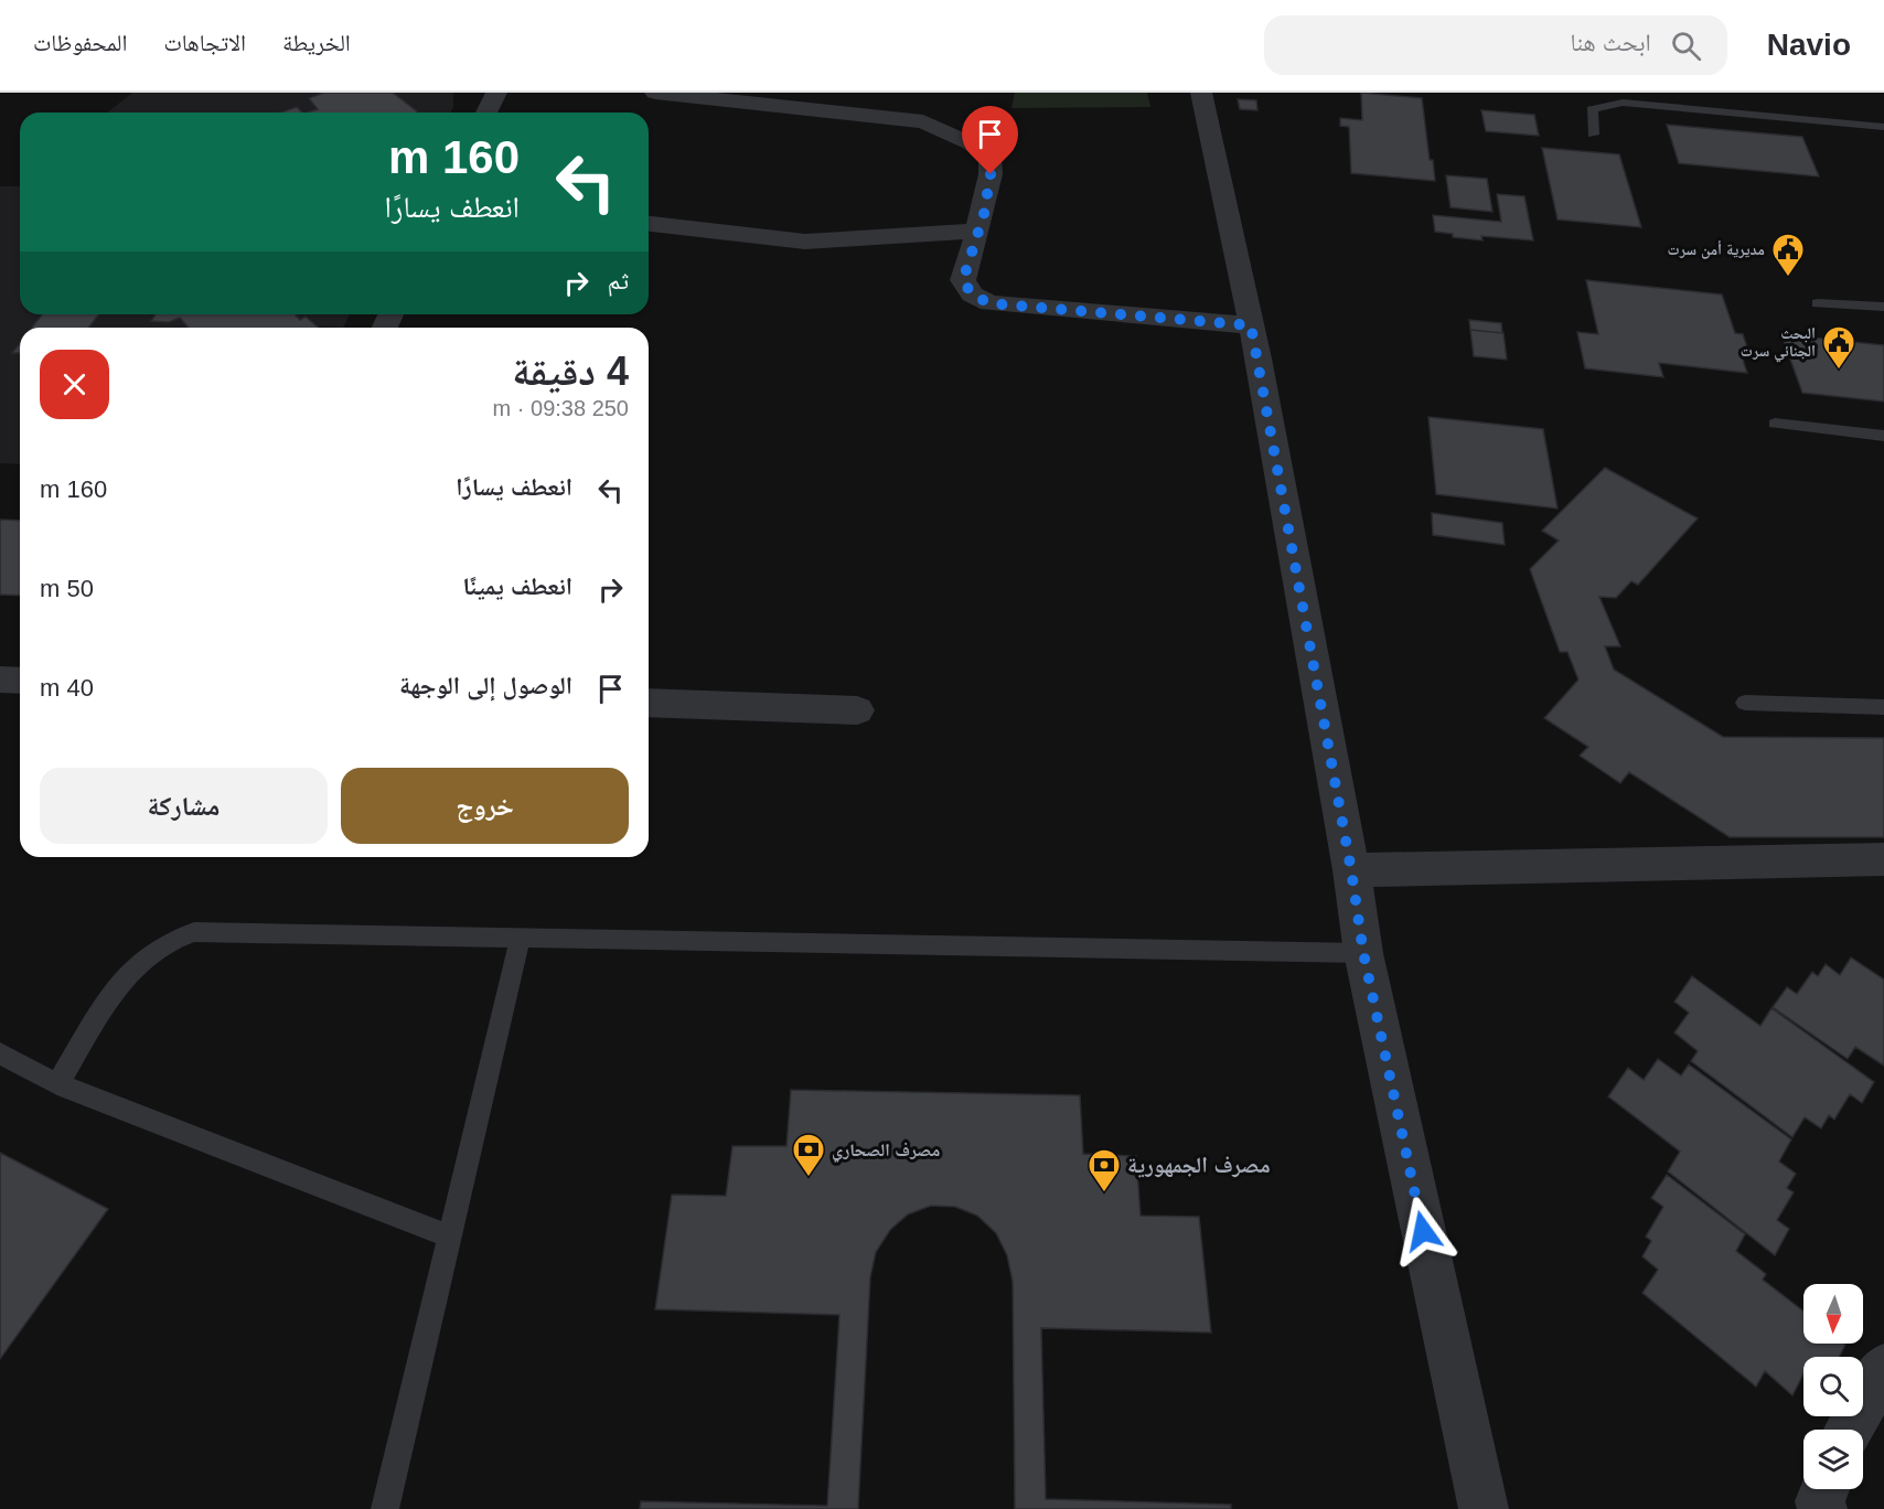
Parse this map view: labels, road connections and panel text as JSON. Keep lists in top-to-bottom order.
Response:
{
  "places": {
    "public building": ["مديرية أمن سرت", "البحث الجنائي سرت"],
    "bank": ["مصرف الصحاري", "مصرف الجمهورية"]
  },
  "north": "bottom",
  "page": {
    "header": "Navio",
    "search": "ابحث هنا",
    "nav": ["الخريطة", "الاتجاهات", "المحفوظات"],
    "turn": ["160 m", "انعطف يسارًا"],
    "then": "ثم",
    "heading": ["4 دقيقة", "250 m · 09:38"],
    "list": [
      {
        "name": "انعطف يسارًا",
        "value": "160 m"
      },
      {
        "name": "انعطف يمينًا",
        "value": "50 m"
      },
      {
        "name": "الوصول إلى الوجهة",
        "value": "40 m"
      }
    ],
    "buttons": ["خروج", "مشاركة"]
  }
}
